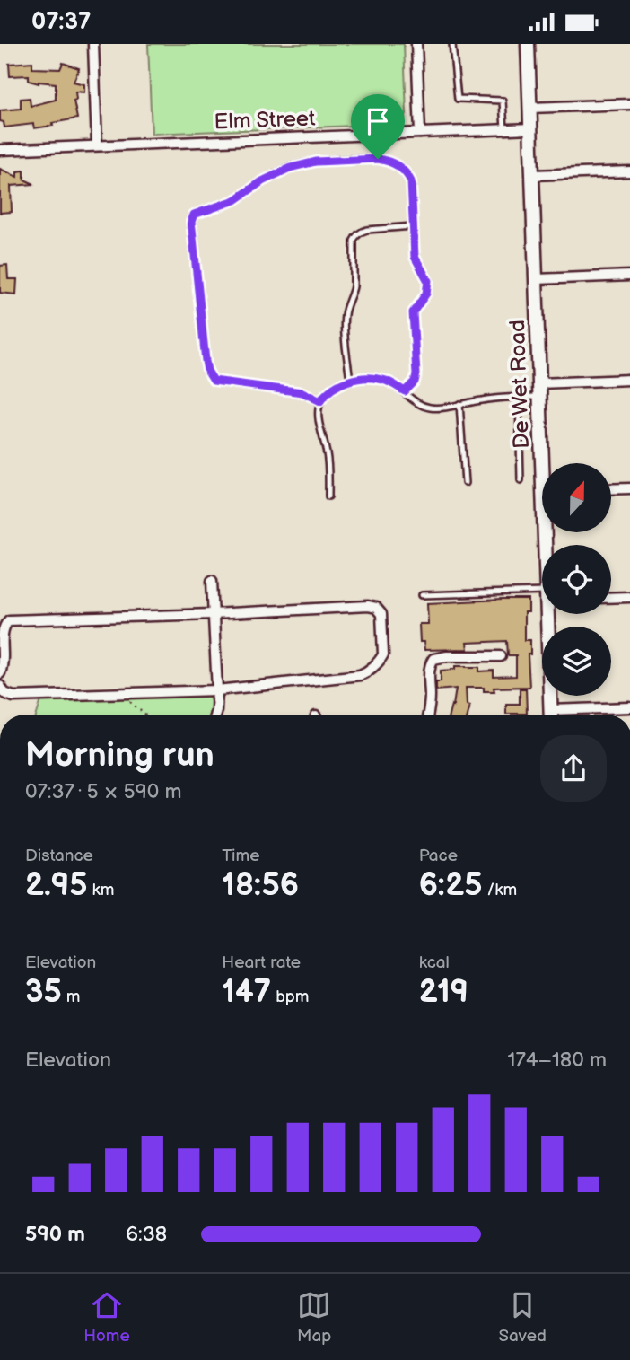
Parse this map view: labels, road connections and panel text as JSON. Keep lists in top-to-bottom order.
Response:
{
  "streets": {
    "street": ["Elm Street", "De Wet Road"]
  },
  "crossings": [
    ["Elm Street", "De Wet Road"]
  ],
  "north": "top",
  "page": {
    "status": "07:37",
    "heading": ["Morning run", "07:37 · 5 × 590 m"],
    "stats": [
      ["Distance", "2.95 km"],
      ["Time", "18:56"],
      ["Pace", "6:25 /km"],
      ["Elevation", "35 m"],
      ["Heart rate", "147 bpm"],
      ["kcal", "219"]
    ],
    "chart": ["Elevation", "174–180 m"],
    "list": [
      {
        "name": "590 m",
        "note": "6:38"
      }
    ],
    "tabs": ["Home", "Map", "Saved"]
  }
}
